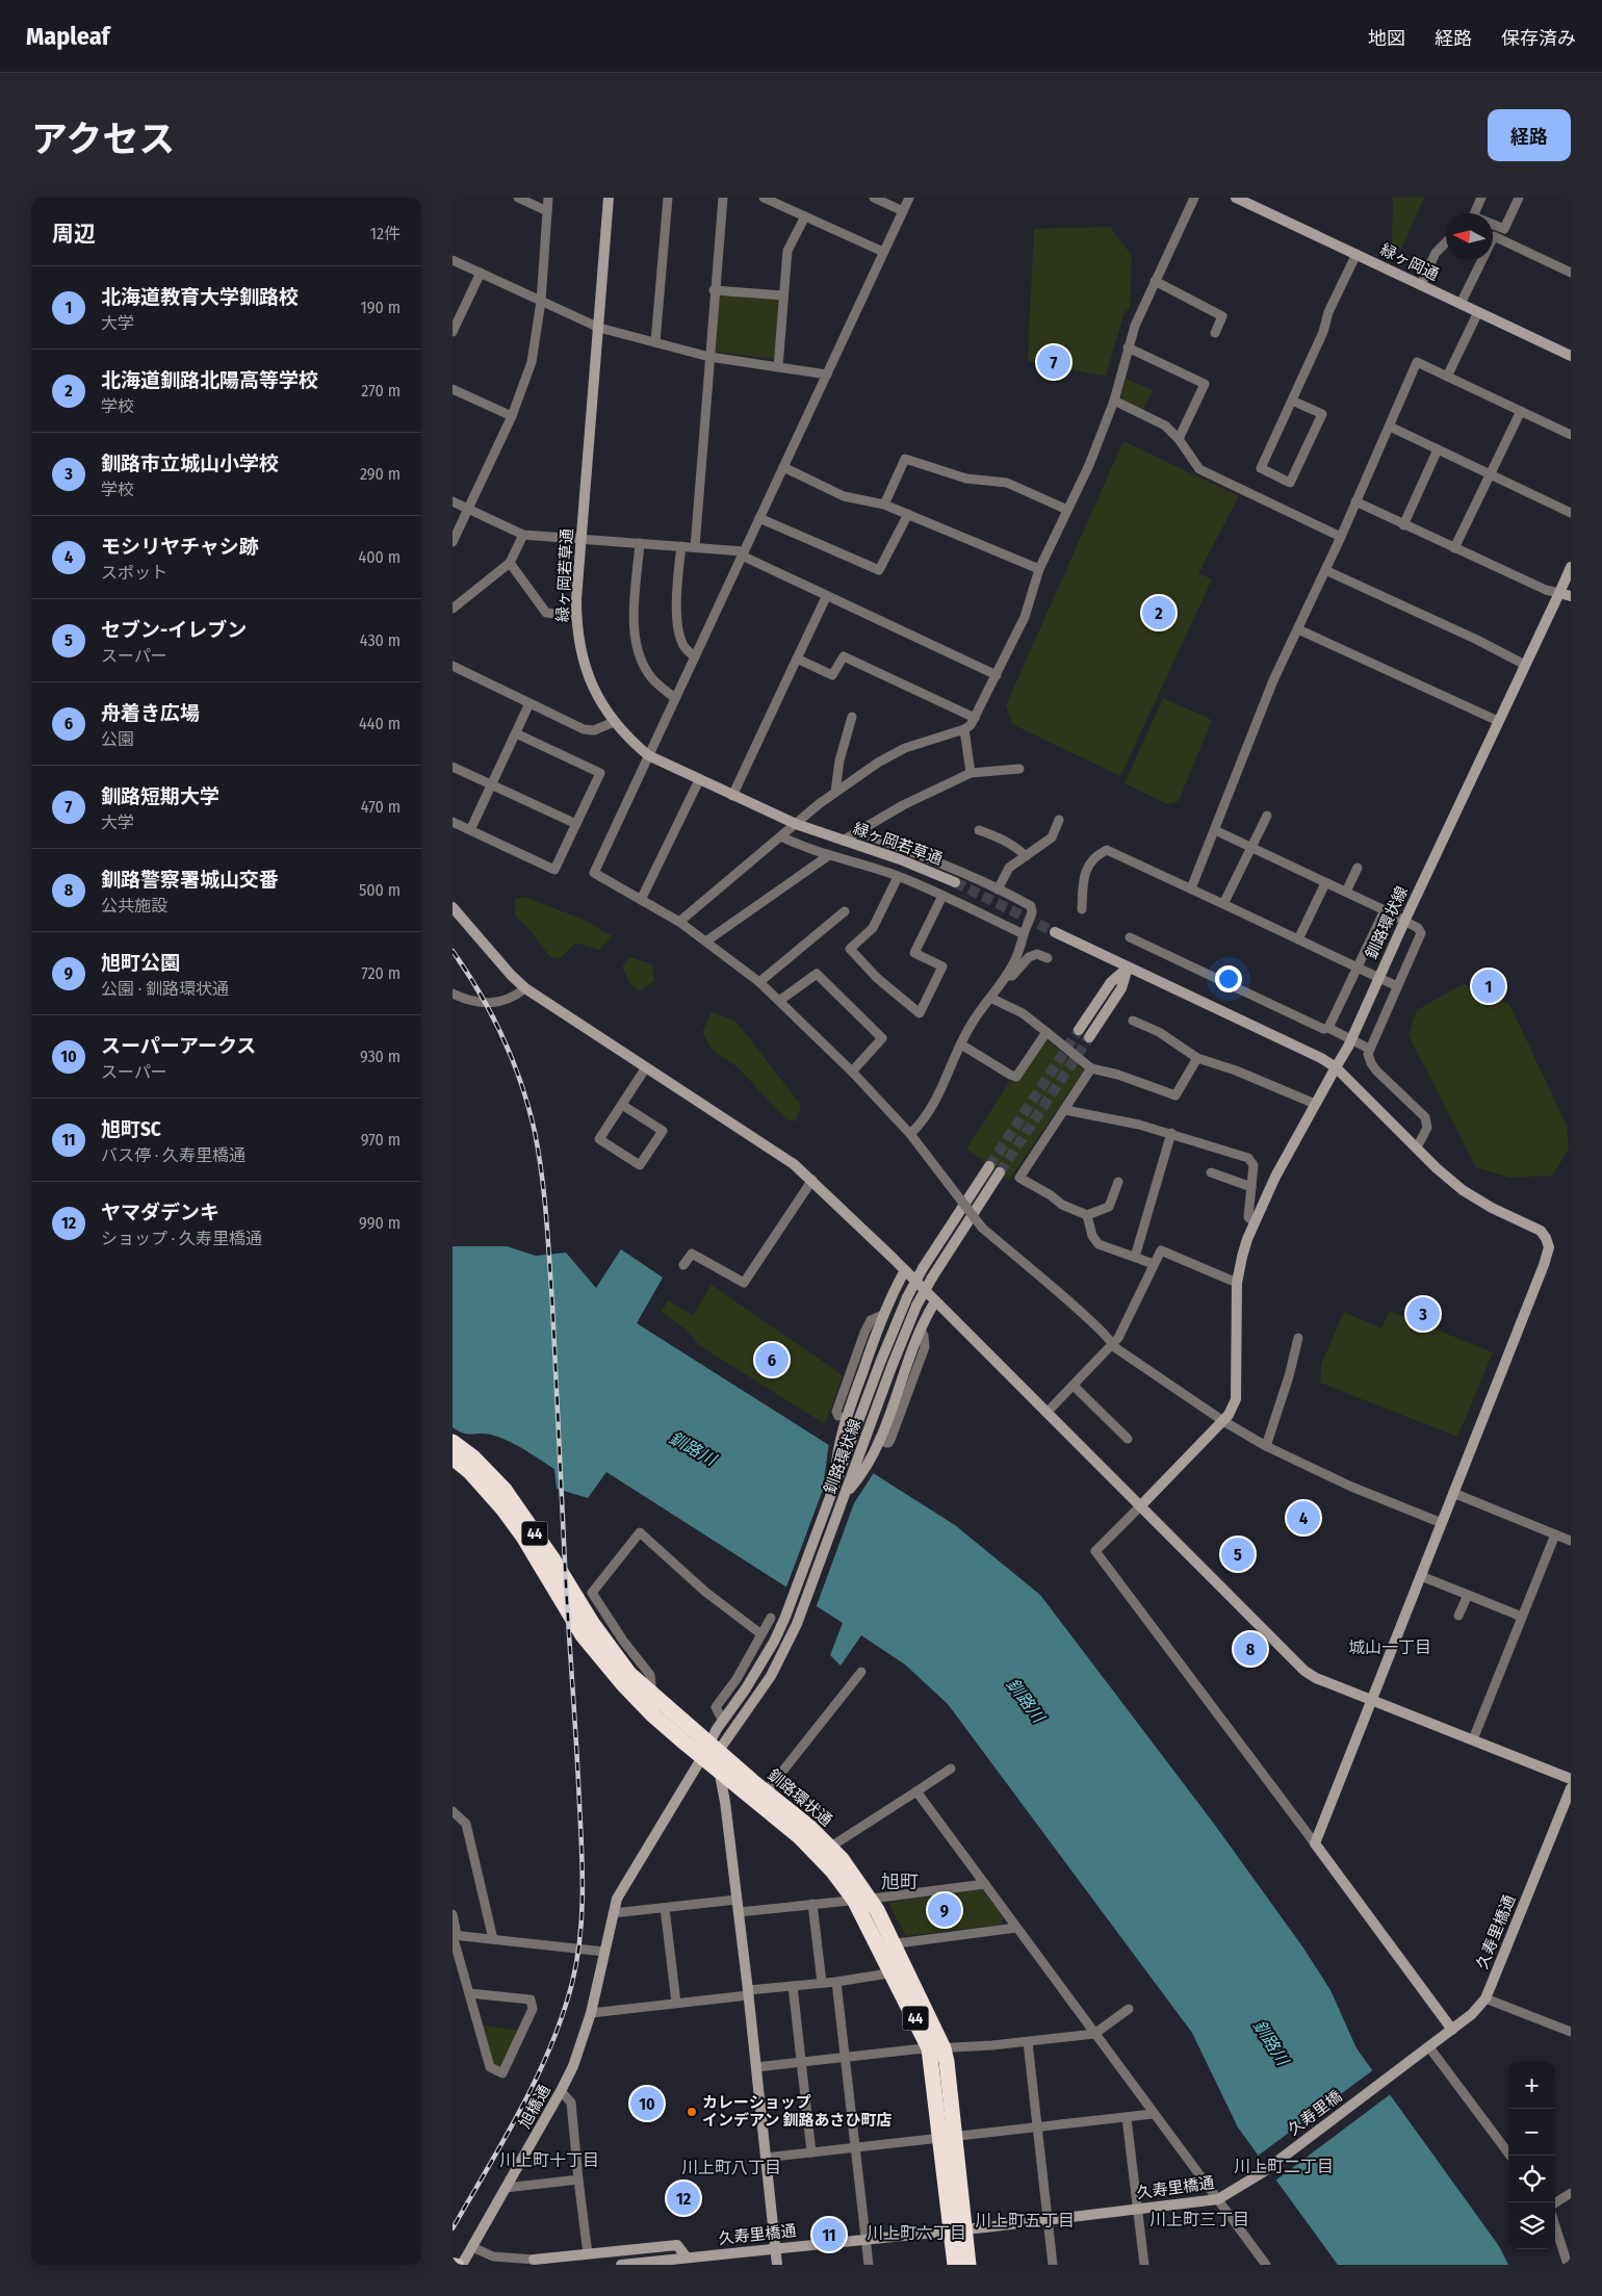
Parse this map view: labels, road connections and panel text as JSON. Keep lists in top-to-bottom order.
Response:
{
  "streets": {
    "highway": ["44", "釧路環状通"],
    "street": [
      "緑ヶ岡通",
      "緑ヶ岡若草通",
      "釧路環状線",
      "久寿里橋通",
      "旭橋通",
      "久寿里橋"
    ]
  },
  "crossings": [
    ["釧路環状線", "釧路環状通"],
    ["釧路環状線", "旭橋通"],
    ["釧路環状通", "久寿里橋通"],
    ["釧路環状通", "旭橋通"],
    ["久寿里橋通", "久寿里橋"]
  ],
  "districts": [
    "城山一丁目",
    "旭町",
    "川上町十丁目",
    "川上町二丁目",
    "川上町八丁目",
    "川上町三丁目",
    "川上町五丁目",
    "川上町六丁目"
  ],
  "water": ["釧路川"],
  "places": ["カレーショップ インデアン 釧路あさひ町店"],
  "north": "left",
  "page": {
    "header": "Mapleaf",
    "nav": ["地図", "経路", "保存済み"],
    "title": "アクセス",
    "buttons": "経路",
    "heading": ["周辺", "12件"],
    "list": [
      {
        "mark": "1",
        "name": "北海道教育大学釧路校",
        "note": "大学",
        "value": "190 m"
      },
      {
        "mark": "2",
        "name": "北海道釧路北陽高等学校",
        "note": "学校",
        "value": "270 m"
      },
      {
        "mark": "3",
        "name": "釧路市立城山小学校",
        "note": "学校",
        "value": "290 m"
      },
      {
        "mark": "4",
        "name": "モシリヤチャシ跡",
        "note": "スポット",
        "value": "400 m"
      },
      {
        "mark": "5",
        "name": "セブン-イレブン",
        "note": "スーパー",
        "value": "430 m"
      },
      {
        "mark": "6",
        "name": "舟着き広場",
        "note": "公園",
        "value": "440 m"
      },
      {
        "mark": "7",
        "name": "釧路短期大学",
        "note": "大学",
        "value": "470 m"
      },
      {
        "mark": "8",
        "name": "釧路警察署城山交番",
        "note": "公共施設",
        "value": "500 m"
      },
      {
        "mark": "9",
        "name": "旭町公園",
        "note": "公園 · 釧路環状通",
        "value": "720 m"
      },
      {
        "mark": "10",
        "name": "スーパーアークス",
        "note": "スーパー",
        "value": "930 m"
      },
      {
        "mark": "11",
        "name": "旭町SC",
        "note": "バス停 · 久寿里橋通",
        "value": "970 m"
      },
      {
        "mark": "12",
        "name": "ヤマダデンキ",
        "note": "ショップ · 久寿里橋通",
        "value": "990 m"
      }
    ],
    "pins": [
      "7",
      "2",
      "1",
      "3",
      "6",
      "4",
      "5",
      "8",
      "9",
      "10",
      "12",
      "11"
    ],
    "map_buttons": ["+", "−"]
  }
}
